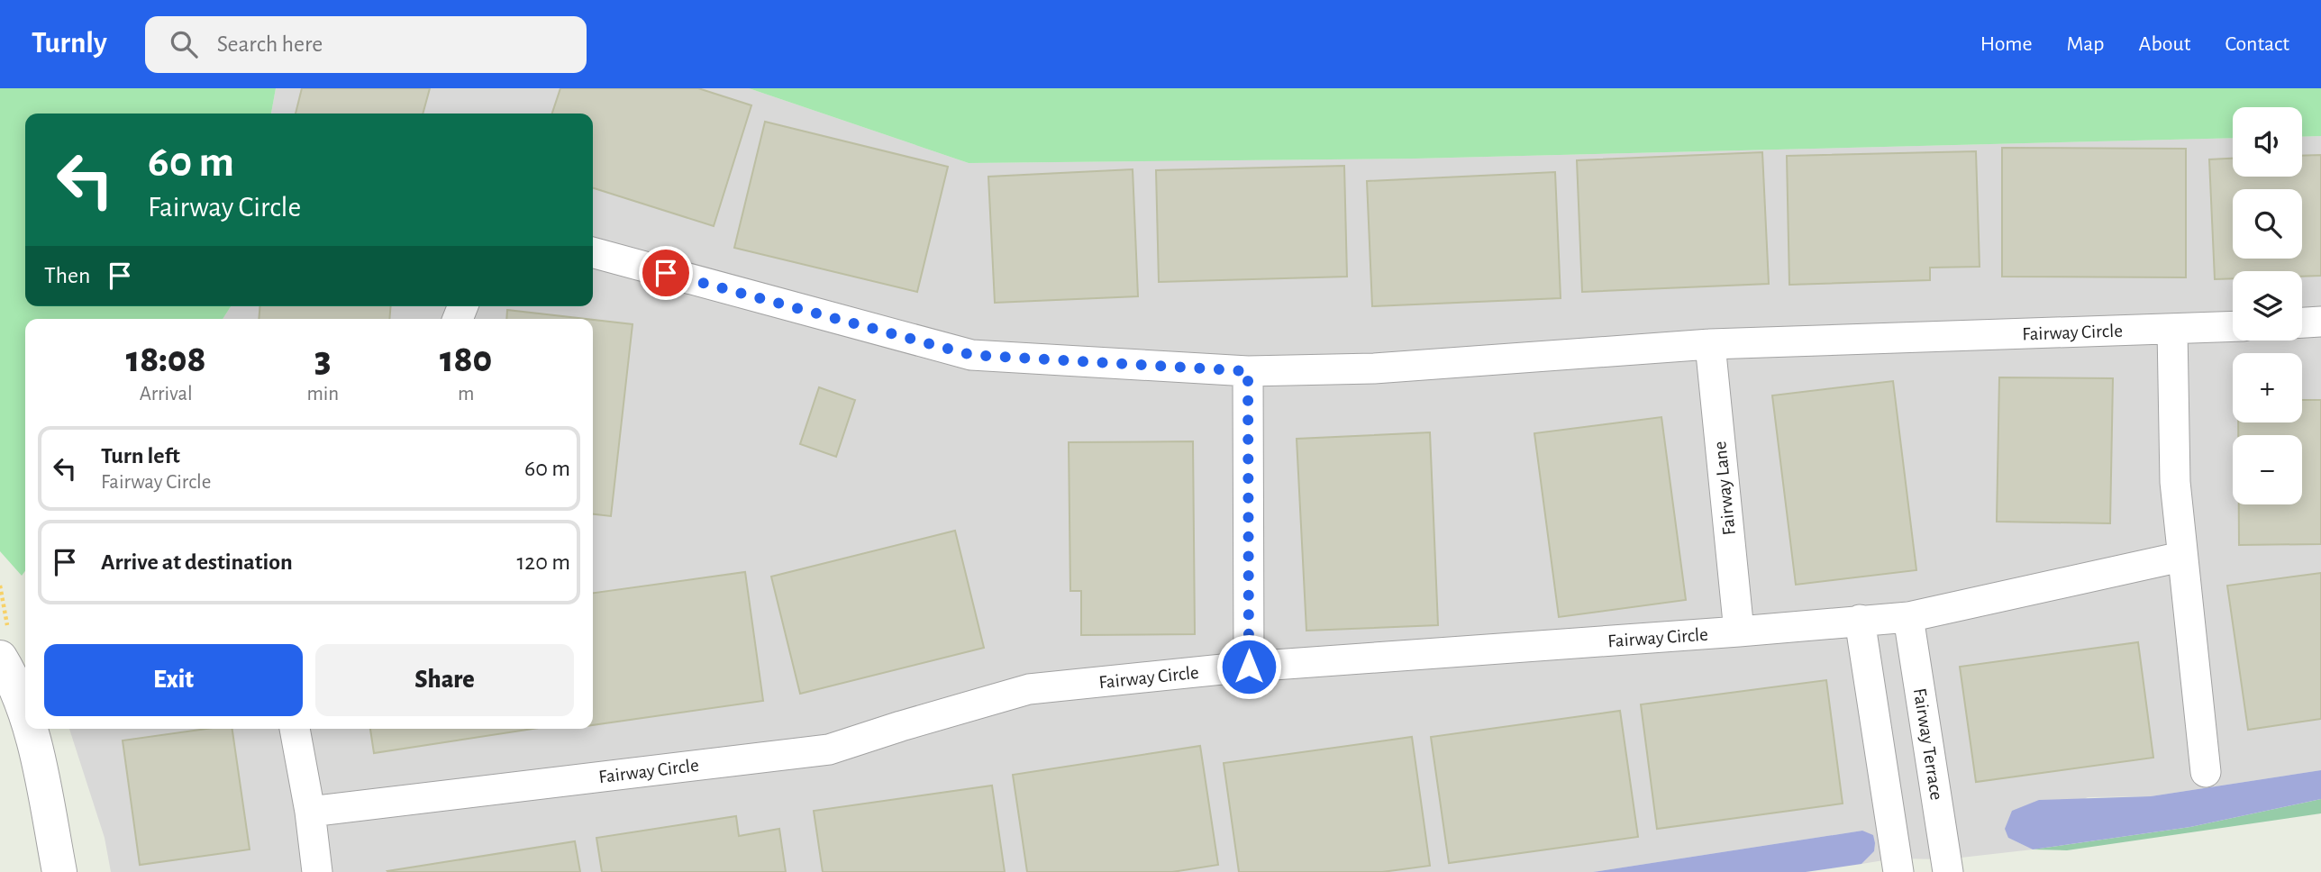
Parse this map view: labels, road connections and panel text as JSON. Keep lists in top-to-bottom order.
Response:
{
  "streets": {
    "street": ["Fairway Circle", "Fairway Lane", "Fairway Terrace"]
  },
  "crossings": [
    ["Fairway Circle", "Fairway Lane"],
    ["Fairway Circle", "Fairway Terrace"]
  ],
  "page": {
    "header": "Turnly",
    "search": "Search here",
    "nav": [
      "Home",
      "Map",
      "About",
      "Contact"
    ],
    "map_buttons": ["+", "−"],
    "turn": ["60 m", "Fairway Circle"],
    "then": "Then",
    "eta": [
      "18:08",
      "Arrival",
      "3",
      "min",
      "180",
      "m"
    ],
    "list": [
      {
        "name": "Turn left",
        "note": "Fairway Circle",
        "value": "60 m"
      },
      {
        "name": "Arrive at destination",
        "value": "120 m"
      }
    ],
    "buttons": ["Exit", "Share"]
  }
}
